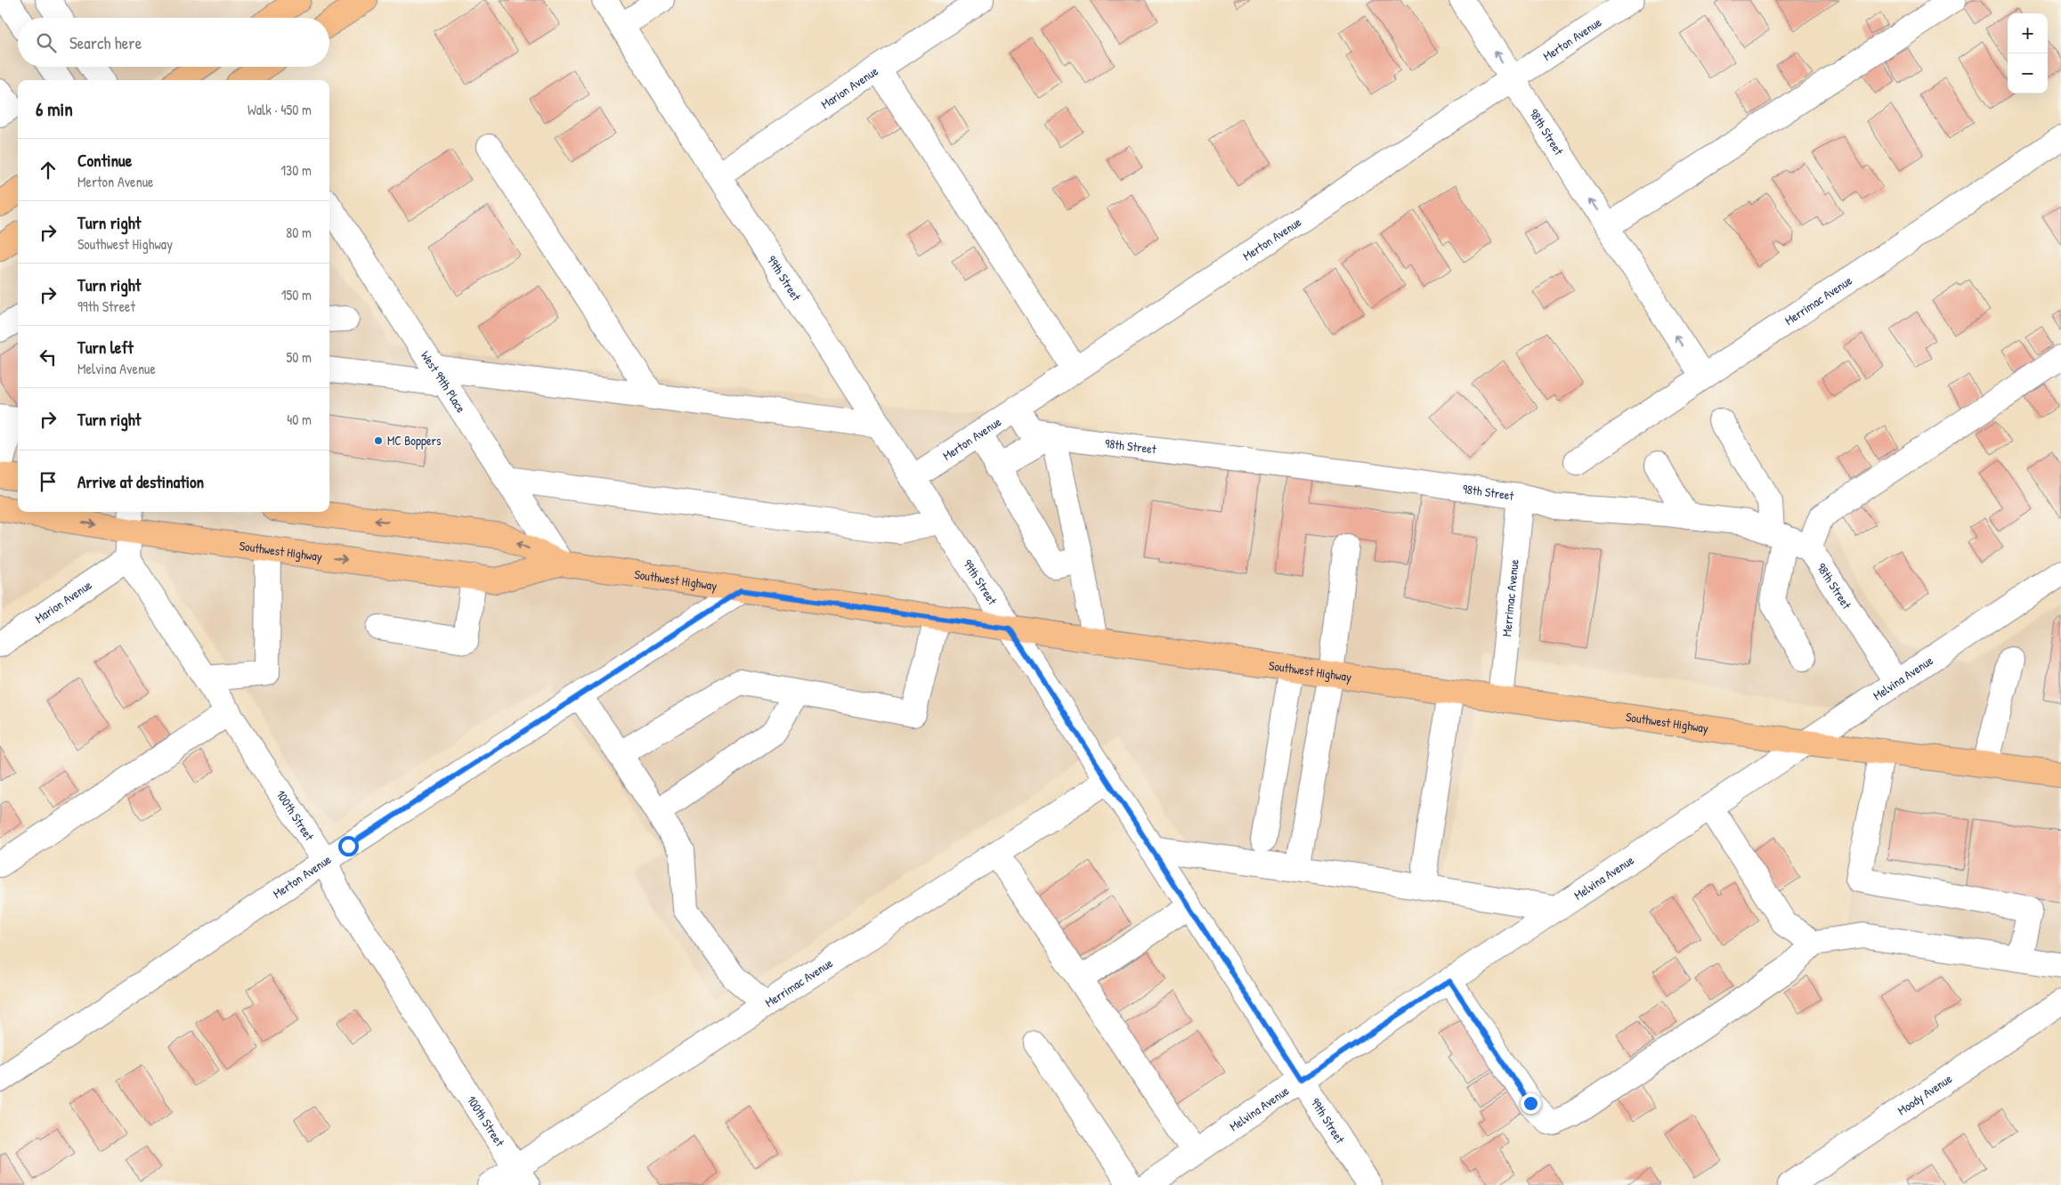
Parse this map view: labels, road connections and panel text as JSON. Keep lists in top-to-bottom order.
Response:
{
  "streets": {
    "main road": ["Southwest Highway"],
    "street": [
      "Merton Avenue",
      "Marion Avenue",
      "98th Street",
      "99th Street",
      "Merrimac Avenue",
      "West 99th Place",
      "Melvina Avenue",
      "100th Street",
      "Moody Avenue"
    ]
  },
  "crossings": [
    ["Merton Avenue", "98th Street"],
    ["Merton Avenue", "99th Street"],
    ["Merton Avenue", "Southwest Highway"],
    ["Merton Avenue", "100th Street"],
    ["Marion Avenue", "99th Street"],
    ["Marion Avenue", "100th Street"],
    ["98th Street", "Merrimac Avenue"],
    ["98th Street", "Melvina Avenue"],
    ["99th Street", "Merrimac Avenue"],
    ["99th Street", "Southwest Highway"],
    ["99th Street", "Melvina Avenue"],
    ["Merrimac Avenue", "Southwest Highway"],
    ["Merrimac Avenue", "100th Street"],
    ["West 99th Place", "Southwest Highway"],
    ["Southwest Highway", "Melvina Avenue"]
  ],
  "places": ["MC Boppers"],
  "page": {
    "map_buttons": ["+", "−"],
    "search": "Search here",
    "heading": ["6 min", "Walk · 450 m"],
    "list": [
      ["Continue", "Merton Avenue", "130 m"],
      ["Turn right", "Southwest Highway", "80 m"],
      ["Turn right", "99th Street", "150 m"],
      ["Turn left", "Melvina Avenue", "50 m"],
      ["Turn right", "40 m"],
      "Arrive at destination"
    ]
  }
}
